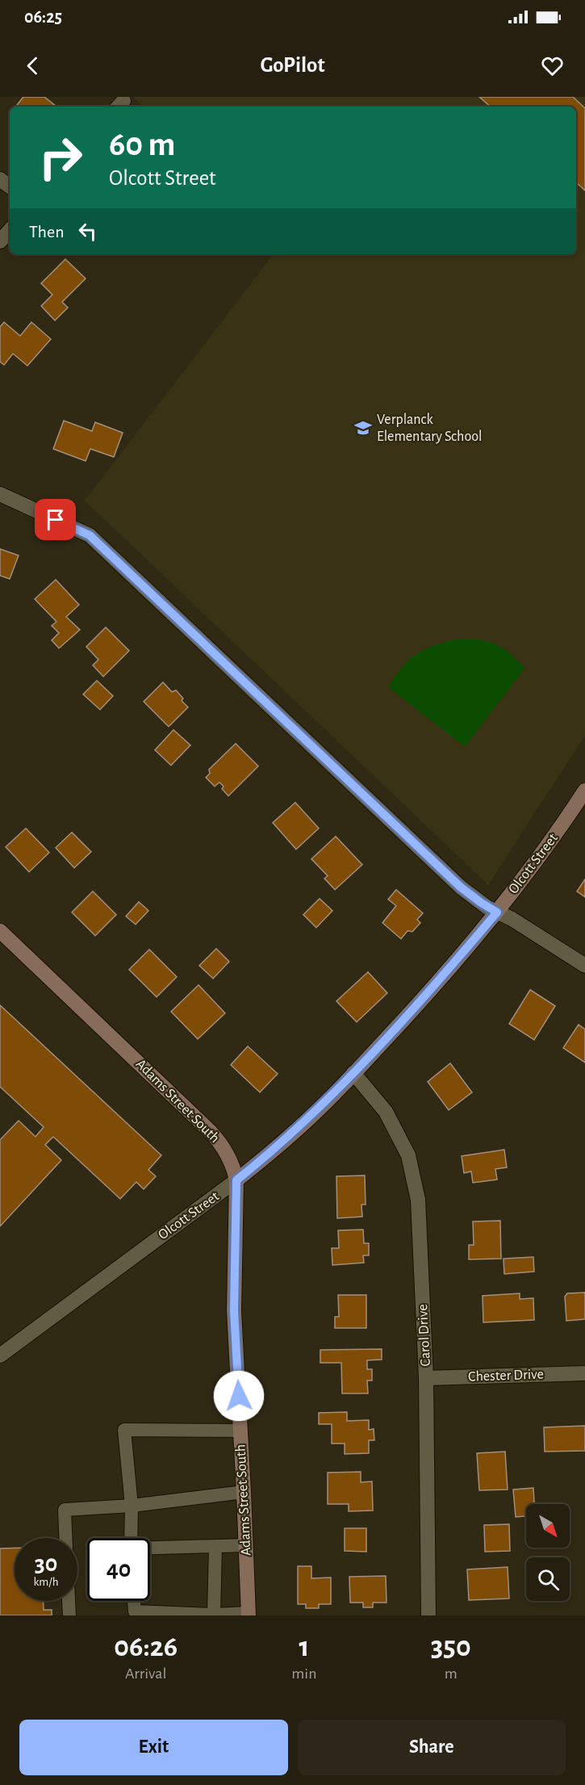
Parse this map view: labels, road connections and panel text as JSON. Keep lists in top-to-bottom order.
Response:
{
  "streets": {
    "street": [
      "Olcott Street",
      "Adams Street South",
      "Carol Drive",
      "Chester Drive"
    ]
  },
  "crossings": [
    ["Olcott Street", "Adams Street South"],
    ["Olcott Street", "Carol Drive"],
    ["Carol Drive", "Chester Drive"]
  ],
  "places": {
    "school or university": ["Verplanck Elementary School"]
  },
  "north": "bottom right",
  "page": {
    "status": "06:25",
    "header": "GoPilot",
    "turn": ["60 m", "Olcott Street"],
    "then": "Then",
    "speed": "30 km/h",
    "limit": "40",
    "eta": [
      "06:26",
      "Arrival",
      "1",
      "min",
      "350",
      "m"
    ],
    "buttons": ["Exit", "Share"]
  }
}
